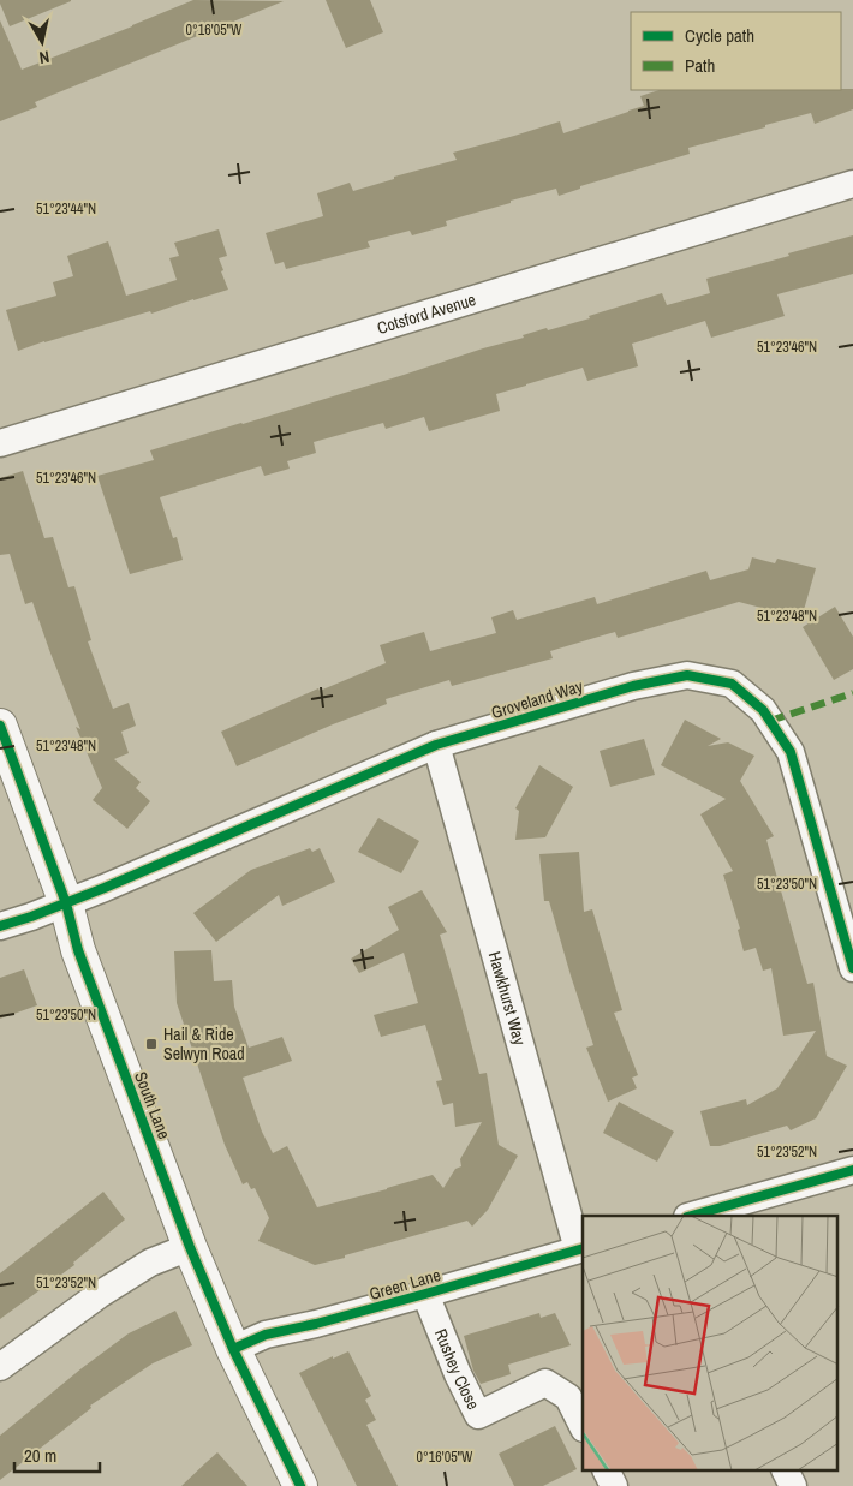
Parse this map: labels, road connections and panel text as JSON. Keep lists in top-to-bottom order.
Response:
{
  "streets": {
    "street": [
      "Cotsford Avenue",
      "Groveland Way",
      "Hawkhurst Way",
      "South Lane",
      "Green Lane",
      "Rushey Close"
    ]
  },
  "crossings": [
    ["Groveland Way", "Hawkhurst Way"],
    ["Groveland Way", "South Lane"],
    ["Hawkhurst Way", "Green Lane"],
    ["South Lane", "Green Lane"],
    ["Green Lane", "Rushey Close"]
  ],
  "places": {
    "transit": ["Hail & Ride Selwyn Road"]
  },
  "legend": ["Cycle path", "Path"],
  "scale_bar": "20 m",
  "north": "bottom",
  "coordinates": [
    "0°16'05\"W",
    "51°23'44\"N",
    "51°23'46\"N",
    "51°23'48\"N",
    "51°23'50\"N",
    "51°23'52\"N"
  ]
}
